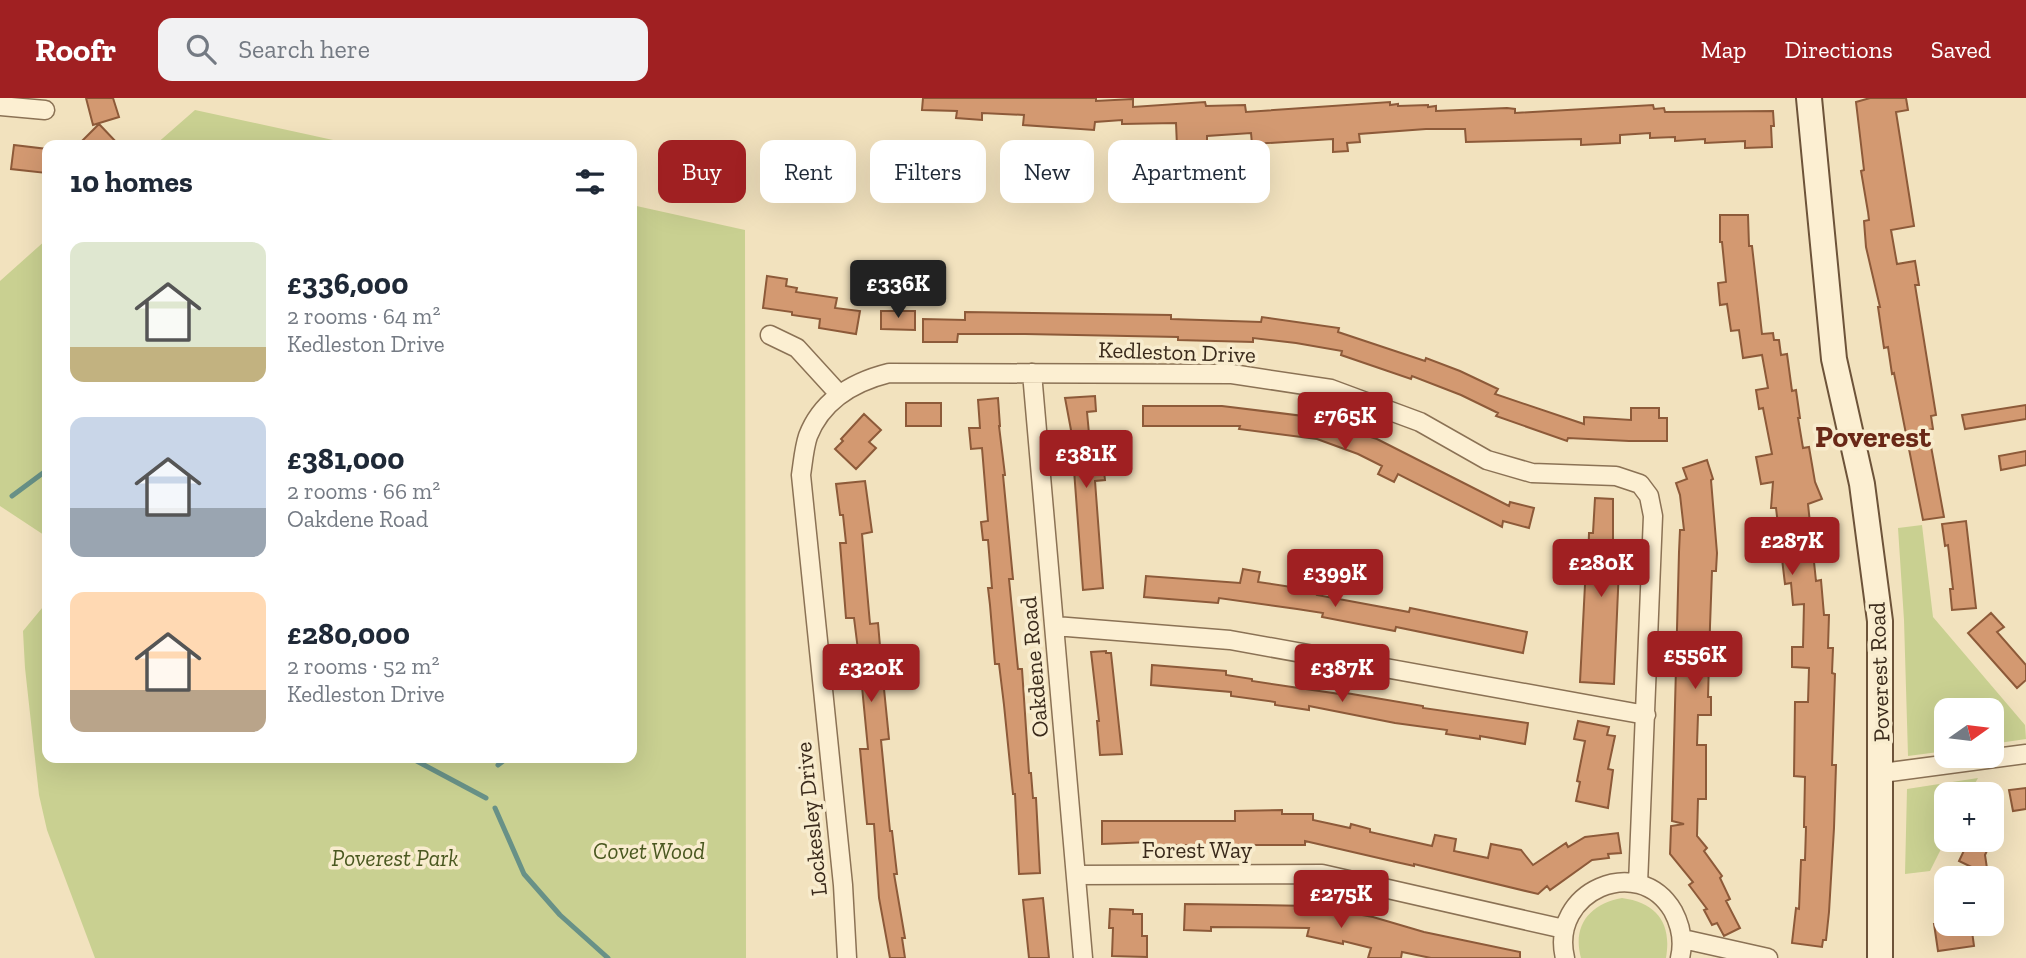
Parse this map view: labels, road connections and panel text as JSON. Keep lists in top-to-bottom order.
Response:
{
  "streets": {
    "street": [
      "Kedleston Drive",
      "Oakdene Road",
      "Poverest Road",
      "Lockesley Drive",
      "Forest Way"
    ]
  },
  "crossings": [
    ["Kedleston Drive", "Oakdene Road"],
    ["Kedleston Drive", "Lockesley Drive"],
    ["Oakdene Road", "Forest Way"]
  ],
  "districts": ["Poverest"],
  "parks": ["Covet Wood", "Poverest Park"],
  "north": "right",
  "page": {
    "header": "Roofr",
    "search": "Search here",
    "nav": ["Map", "Directions", "Saved"],
    "chip": [
      "Buy",
      "Rent",
      "Filters",
      "New",
      "Apartment"
    ],
    "heading": "10 homes",
    "list": [
      {
        "name": "£336,000",
        "note": "2 rooms · 64 m² · Kedleston Drive"
      },
      {
        "name": "£381,000",
        "note": "2 rooms · 66 m² · Oakdene Road"
      },
      {
        "name": "£280,000",
        "note": "2 rooms · 52 m² · Kedleston Drive"
      }
    ],
    "price": [
      "£336K",
      "£765K",
      "£381K",
      "£287K",
      "£280K",
      "£399K",
      "£556K",
      "£320K",
      "£387K",
      "£275K"
    ],
    "map_buttons": ["+", "−"]
  }
}
